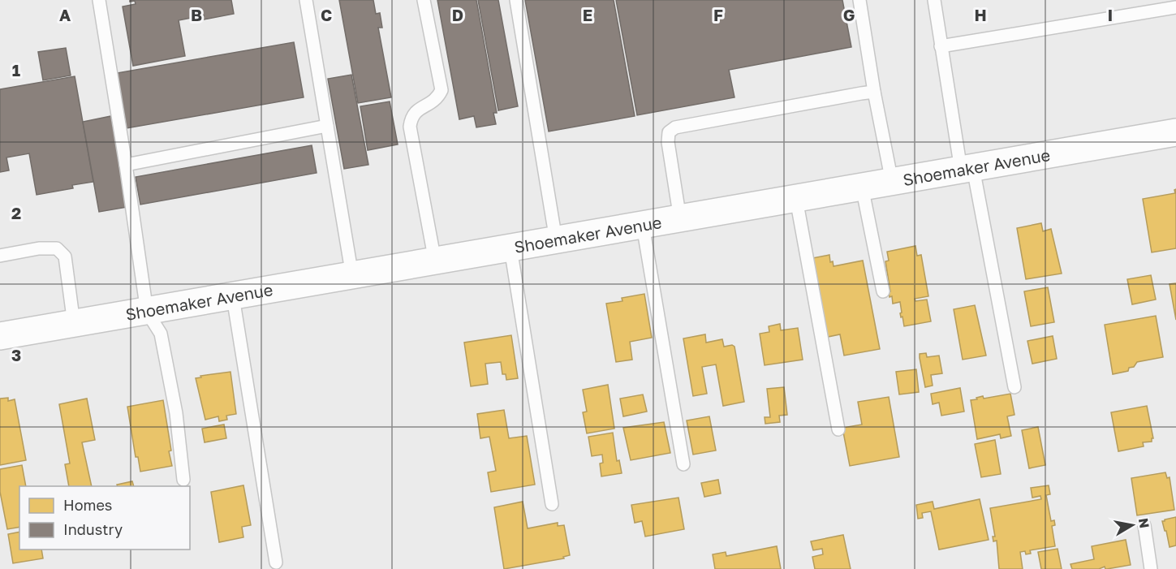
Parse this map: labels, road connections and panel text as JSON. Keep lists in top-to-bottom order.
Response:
{
  "streets": {
    "main road": ["Shoemaker Avenue"]
  },
  "legend": ["Homes", "Industry"],
  "north": "right",
  "grid": {
    "columns": [
      "A",
      "B",
      "C",
      "D",
      "E",
      "F",
      "G",
      "H",
      "I"
    ],
    "rows": ["1", "2", "3"]
  }
}
